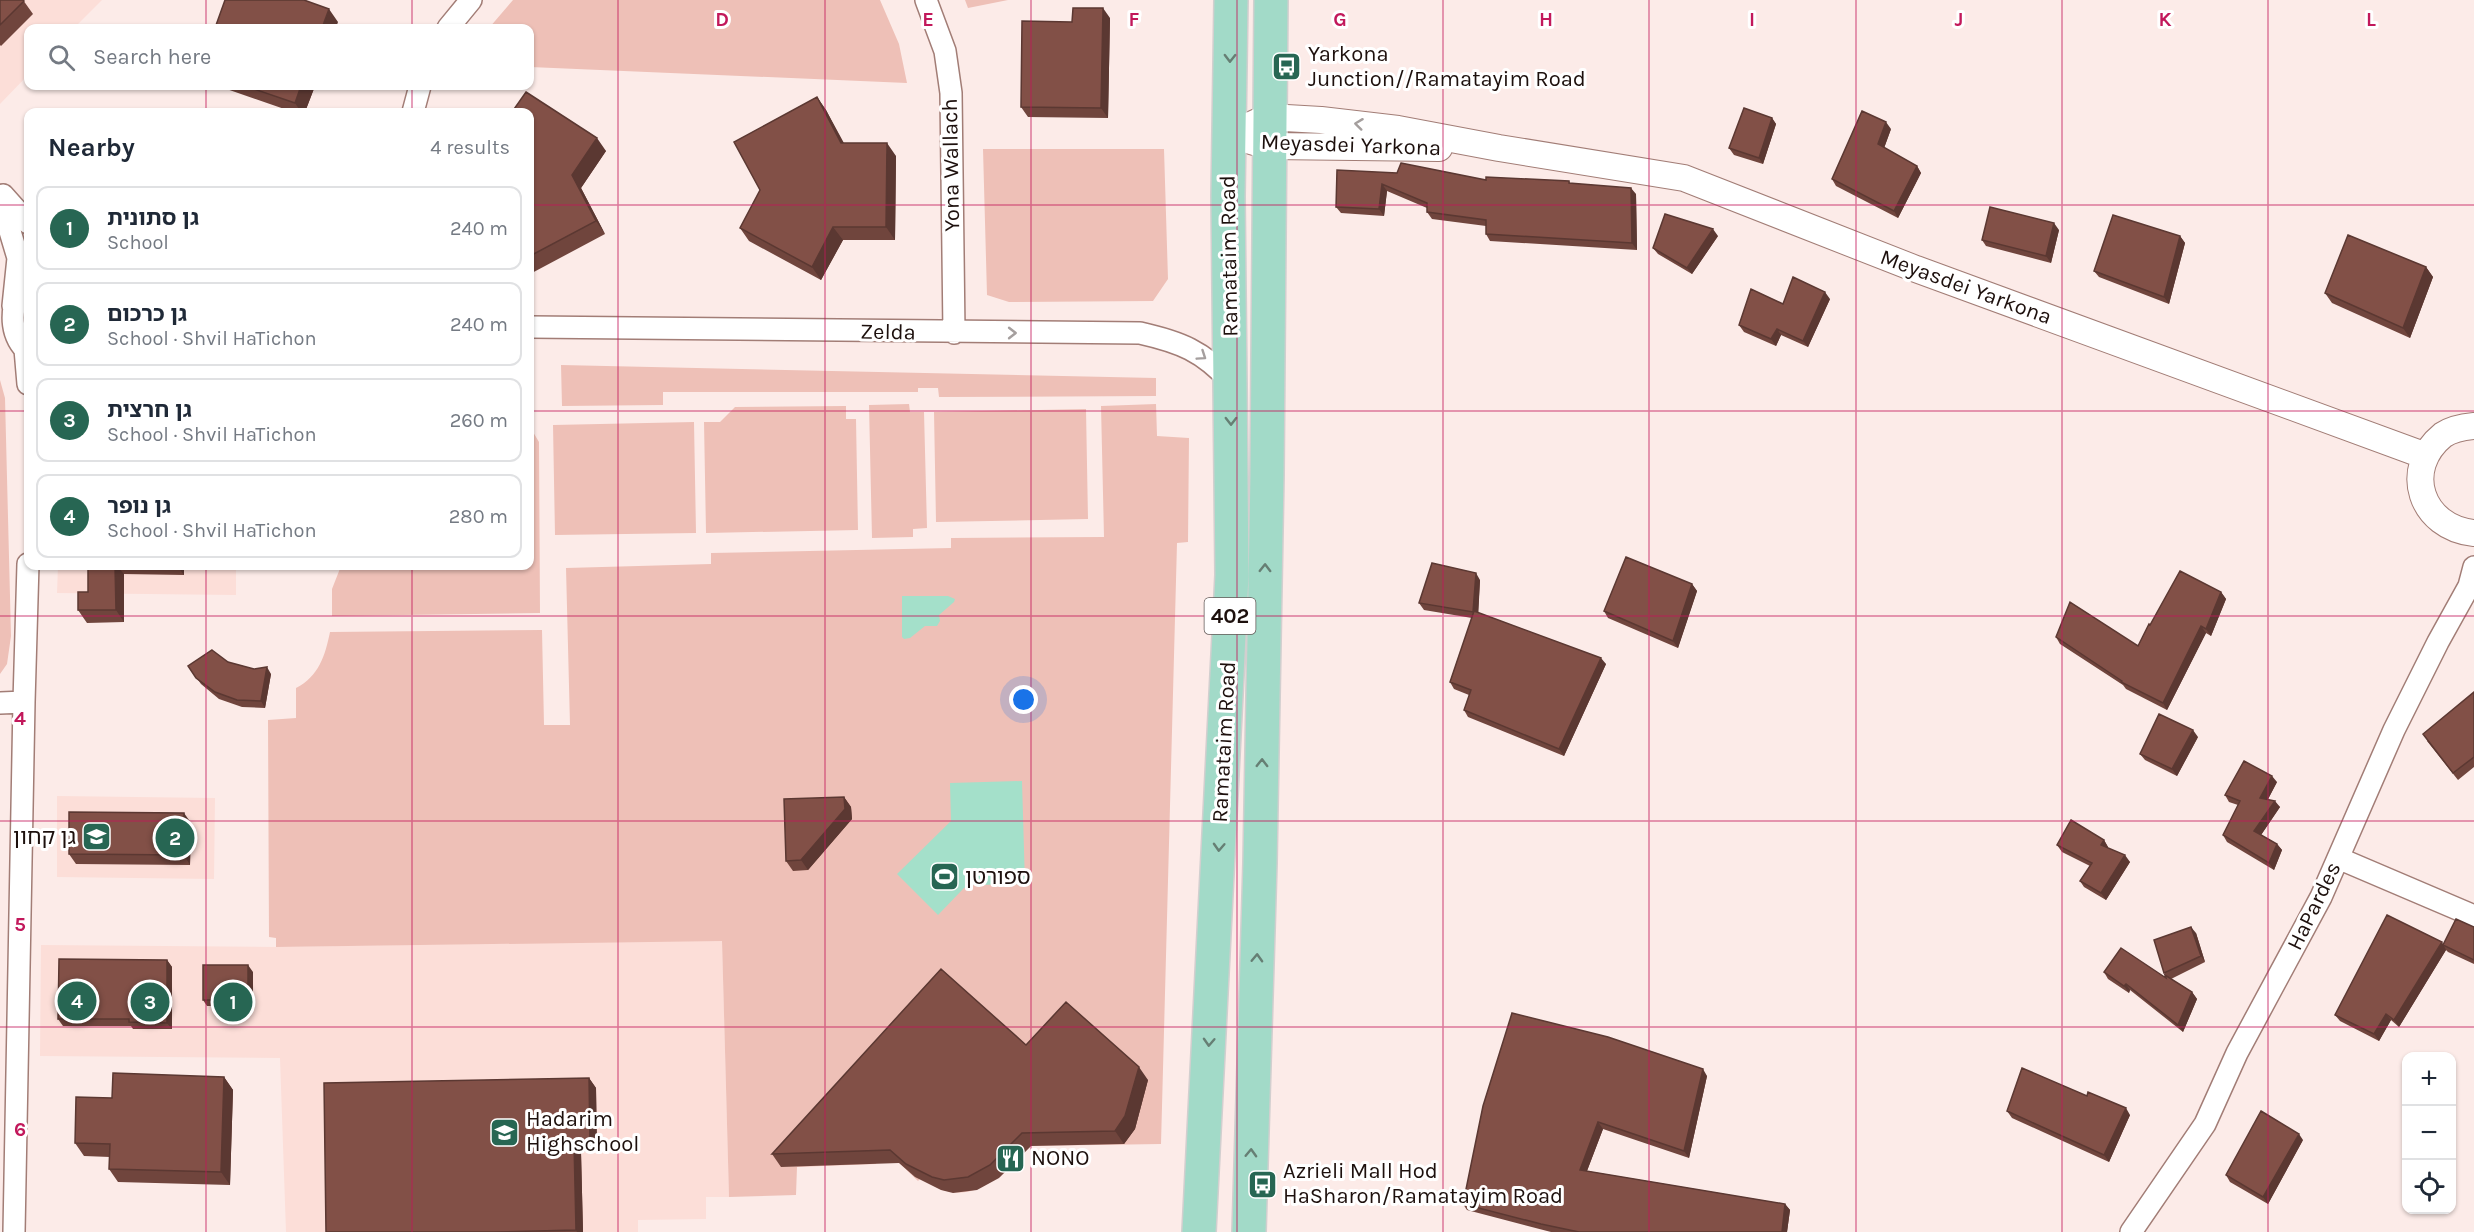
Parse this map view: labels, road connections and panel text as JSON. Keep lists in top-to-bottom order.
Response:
{
  "streets": {
    "main road": ["Ramataim Road", "402"],
    "street": [
      "Meyasdei Yarkona",
      "Yona Wallach",
      "Zelda",
      "HaPardes"
    ]
  },
  "crossings": [
    ["Meyasdei Yarkona", "Ramataim Road"],
    ["Yona Wallach", "Zelda"],
    ["Ramataim Road", "Zelda"]
  ],
  "one_way": ["Zelda"],
  "places": {
    "bus stop": ["Yarkona Junction//Ramatayim Road", "Azrieli Mall Hod HaSharon/Ramatayim Road"],
    "school or university": ["גן קחון", "Hadarim Highschool"],
    "sports": ["ספורטן"],
    "restaurant": ["NONO"]
  },
  "page": {
    "search": "Search here",
    "heading": ["Nearby", "4 results"],
    "list": [
      {
        "mark": "1",
        "name": "גן סתונית",
        "note": "School",
        "value": "240 m"
      },
      {
        "mark": "2",
        "name": "גן כרכום",
        "note": "School · Shvil HaTichon",
        "value": "240 m"
      },
      {
        "mark": "3",
        "name": "גן חרצית",
        "note": "School · Shvil HaTichon",
        "value": "260 m"
      },
      {
        "mark": "4",
        "name": "גן נופר",
        "note": "School · Shvil HaTichon",
        "value": "280 m"
      }
    ],
    "pins": [
      "2",
      "4",
      "1",
      "3"
    ],
    "map_buttons": ["+", "−"]
  },
  "grid": {
    "columns": [
      "D",
      "E",
      "F",
      "G",
      "H",
      "I",
      "J",
      "K",
      "L"
    ],
    "rows": ["4", "5", "6"]
  }
}
